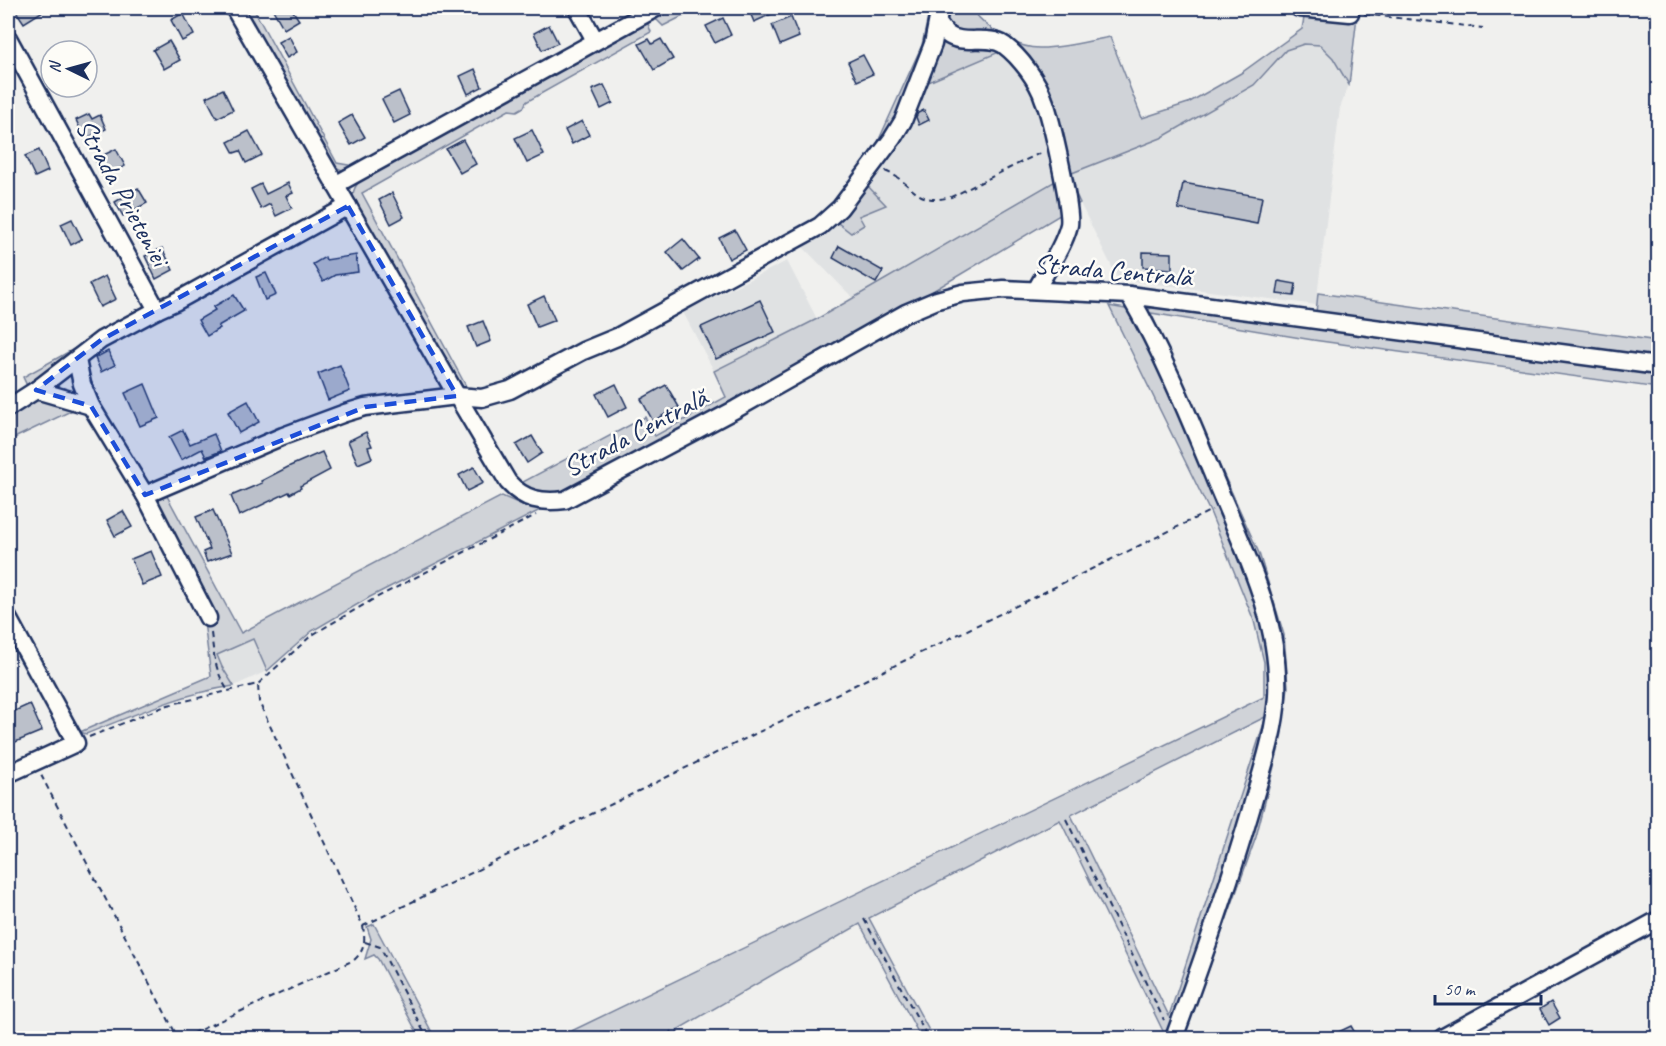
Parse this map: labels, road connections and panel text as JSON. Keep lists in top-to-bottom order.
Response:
{
  "streets": {
    "street": ["Strada Prieteniei", "Strada Centrală"]
  },
  "scale_bar": "50 m",
  "north": "left"
}
